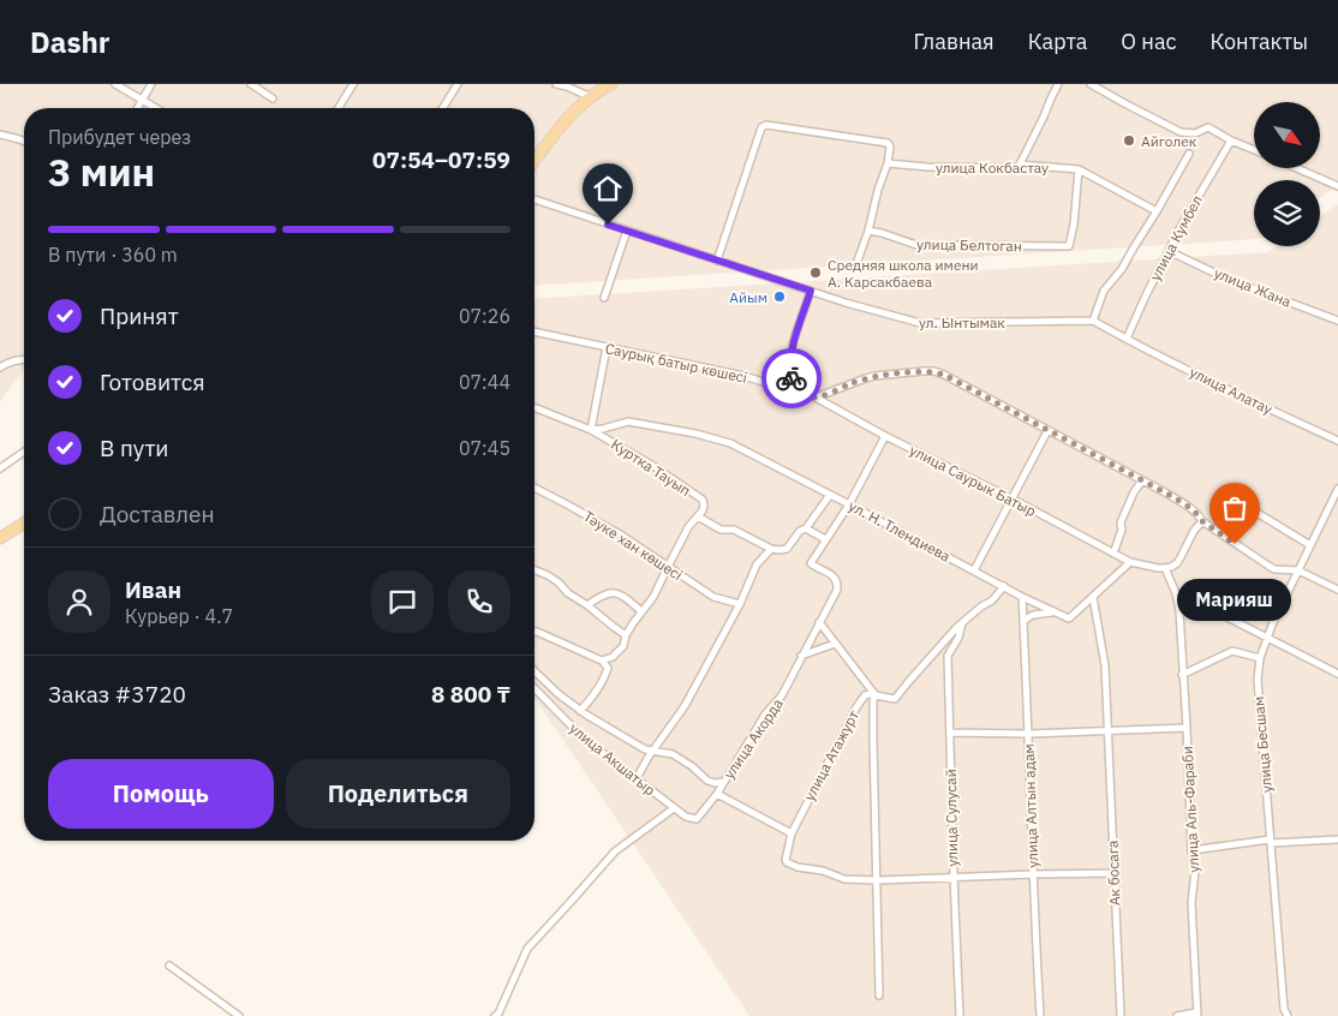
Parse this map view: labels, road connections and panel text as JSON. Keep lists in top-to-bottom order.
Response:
{
  "streets": {
    "street": [
      "улица Кокбастау",
      "улица Кумбел",
      "улица Белтоган",
      "улица Жана",
      "ул. Ынтымак",
      "Саурық батыр көшесі",
      "улица Алатау",
      "Куртка Тауып",
      "улица Саурык Батыр",
      "ул. Н. Тлендиева",
      "Тәуке хан көшесі",
      "улица Акорда",
      "улица Бесшам",
      "улица Атажурт",
      "улица Акшатыр",
      "улица Алтын адам",
      "улица Аль-Фараби",
      "улица Сулусай",
      "Ак босага"
    ]
  },
  "crossings": [
    ["улица Кокбастау", "улица Белтоган"],
    ["улица Кумбел", "улица Жана"],
    ["улица Кумбел", "улица Алатау"],
    ["ул. Ынтымак", "улица Алатау"],
    ["Саурық батыр көшесі", "улица Саурык Батыр"],
    ["Куртка Тауып", "ул. Н. Тлендиева"],
    ["Куртка Тауып", "Тәуке хан көшесі"],
    ["улица Саурык Батыр", "улица Аль-Фараби"],
    ["ул. Н. Тлендиева", "улица Атажурт"],
    ["ул. Н. Тлендиева", "улица Алтын адам"],
    ["ул. Н. Тлендиева", "Ак босага"],
    ["улица Акорда", "улица Акшатыр"],
    ["улица Атажурт", "улица Сулусай"]
  ],
  "places": [
    "Айголек",
    "Средняя школа имени А. Карсакбаева",
    "Айым",
    "Марияш"
  ],
  "north": "bottom right",
  "page": {
    "header": "Dashr",
    "nav": [
      "Главная",
      "Карта",
      "О нас",
      "Контакты"
    ],
    "heading": ["3 мин", "Прибудет через", "07:54–07:59"],
    "panel": [
      "Иван",
      "Курьер · 4.7",
      "Заказ #3720",
      "8 800 ₸"
    ],
    "bar": "В пути · 360 m",
    "list": [
      ["Принят", "07:26"],
      ["Готовится", "07:44"],
      ["В пути", "07:45"],
      "Доставлен"
    ],
    "bubble": "Марияш",
    "buttons": ["Помощь", "Поделиться"]
  }
}
